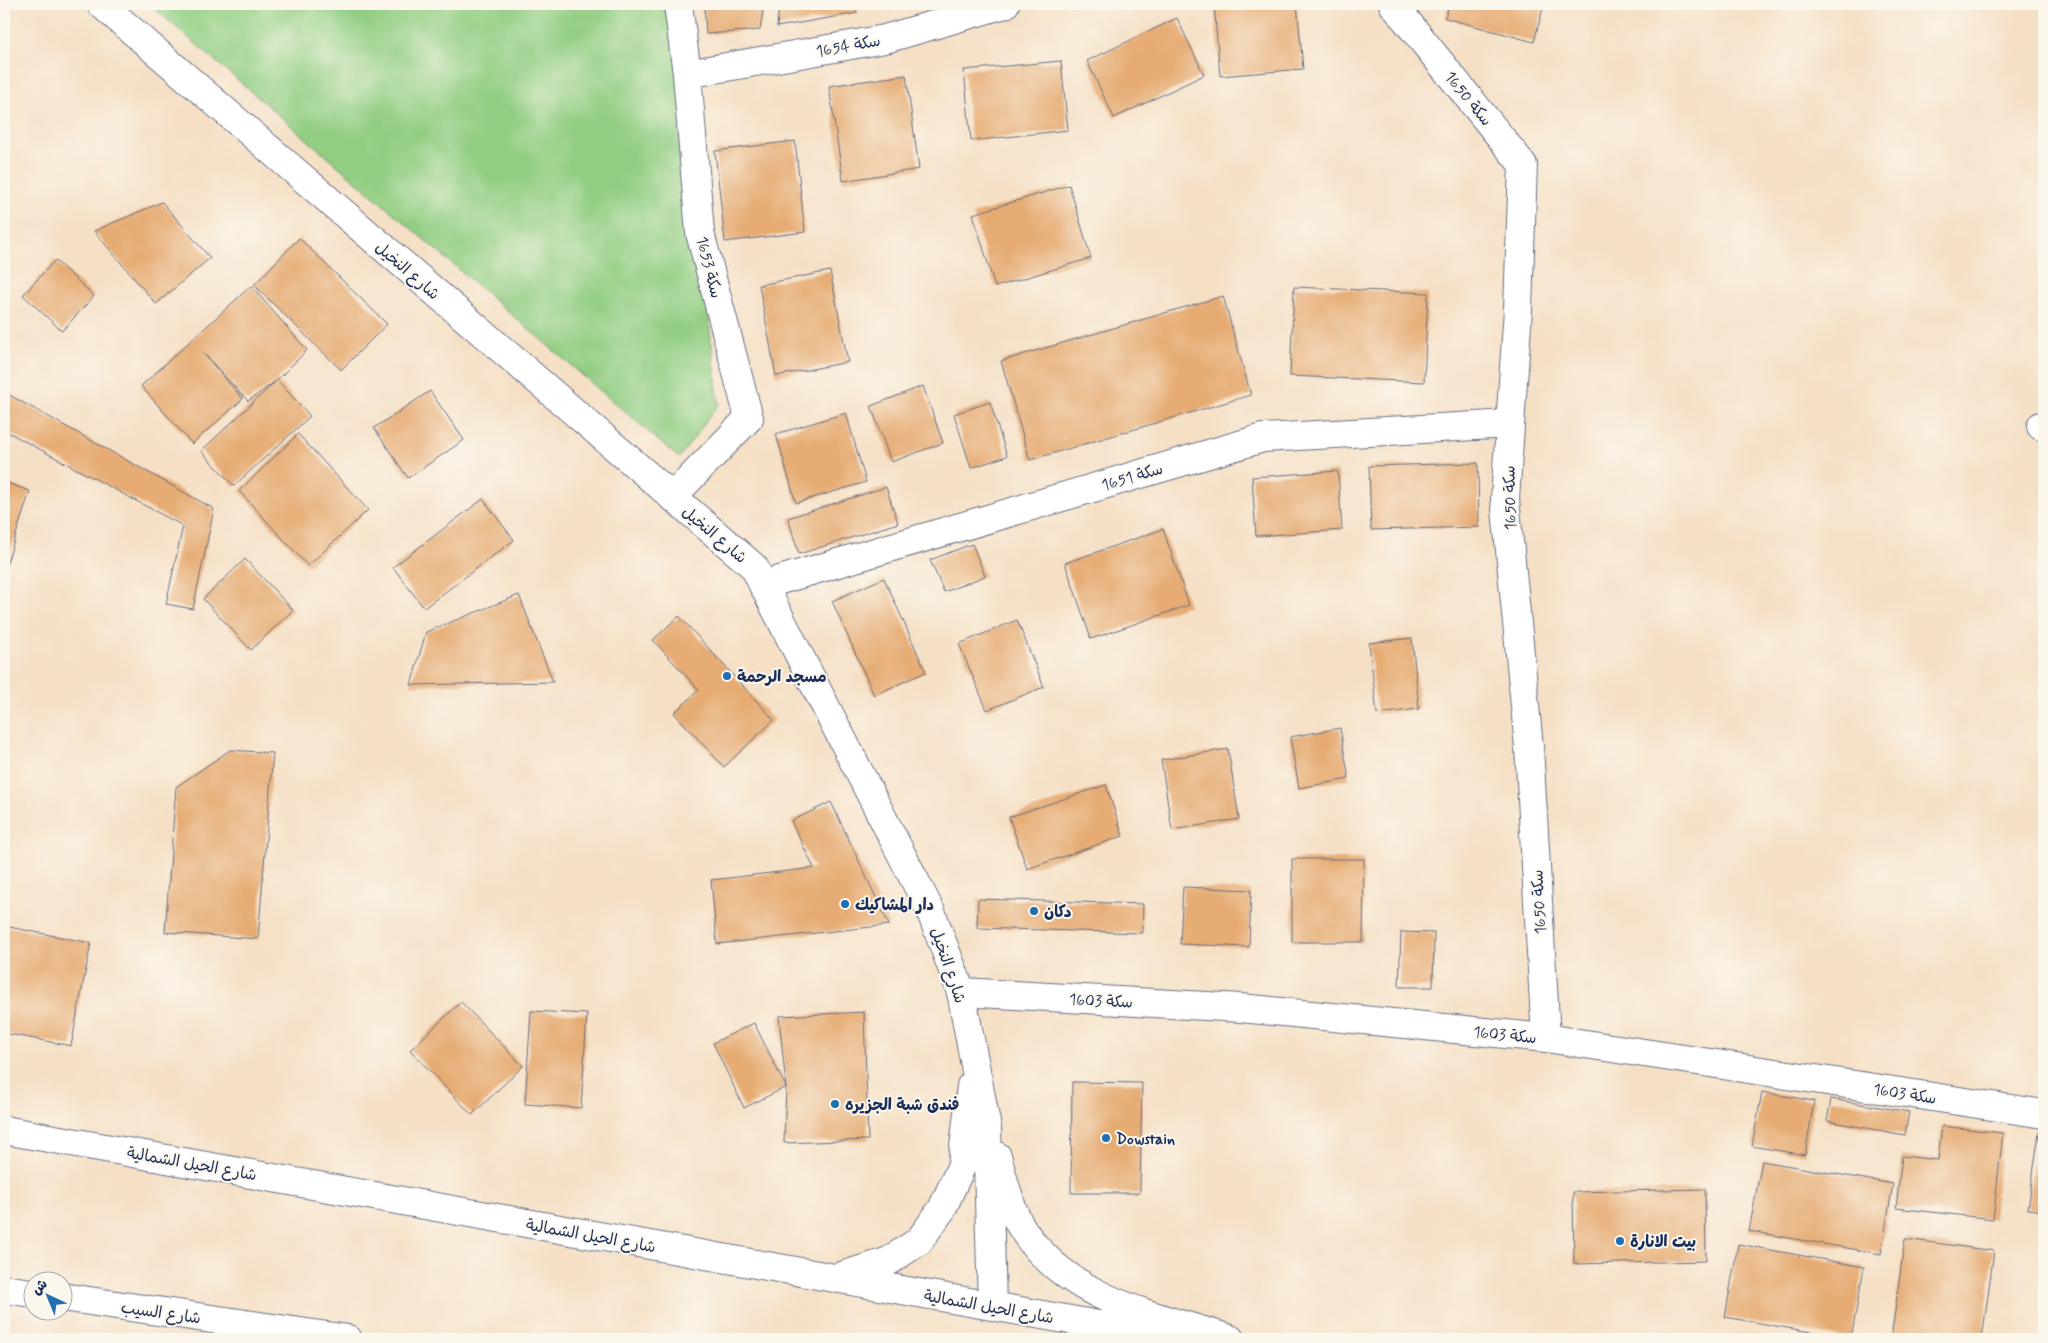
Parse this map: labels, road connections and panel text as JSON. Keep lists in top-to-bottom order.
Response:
{
  "streets": {
    "main road": [
      "سكة 1654",
      "سكة 1650",
      "سكة 1653",
      "شارع النخيل",
      "سكة 1651",
      "سكة 1603",
      "شارع الحيل الشمالية",
      "شارع السيب"
    ]
  },
  "crossings": [
    ["سكة 1654", "سكة 1653"],
    ["سكة 1650", "سكة 1651"],
    ["سكة 1650", "سكة 1603"],
    ["سكة 1653", "شارع النخيل"],
    ["شارع النخيل", "سكة 1651"],
    ["شارع النخيل", "سكة 1603"],
    ["شارع النخيل", "شارع الحيل الشمالية"]
  ],
  "places": [
    "مسجد الرحمة",
    "دار المشاكيك",
    "دكان",
    "فندق شبة الجزيره",
    "Dowstain",
    "بيت الانارة"
  ],
  "north": "top left"
}
